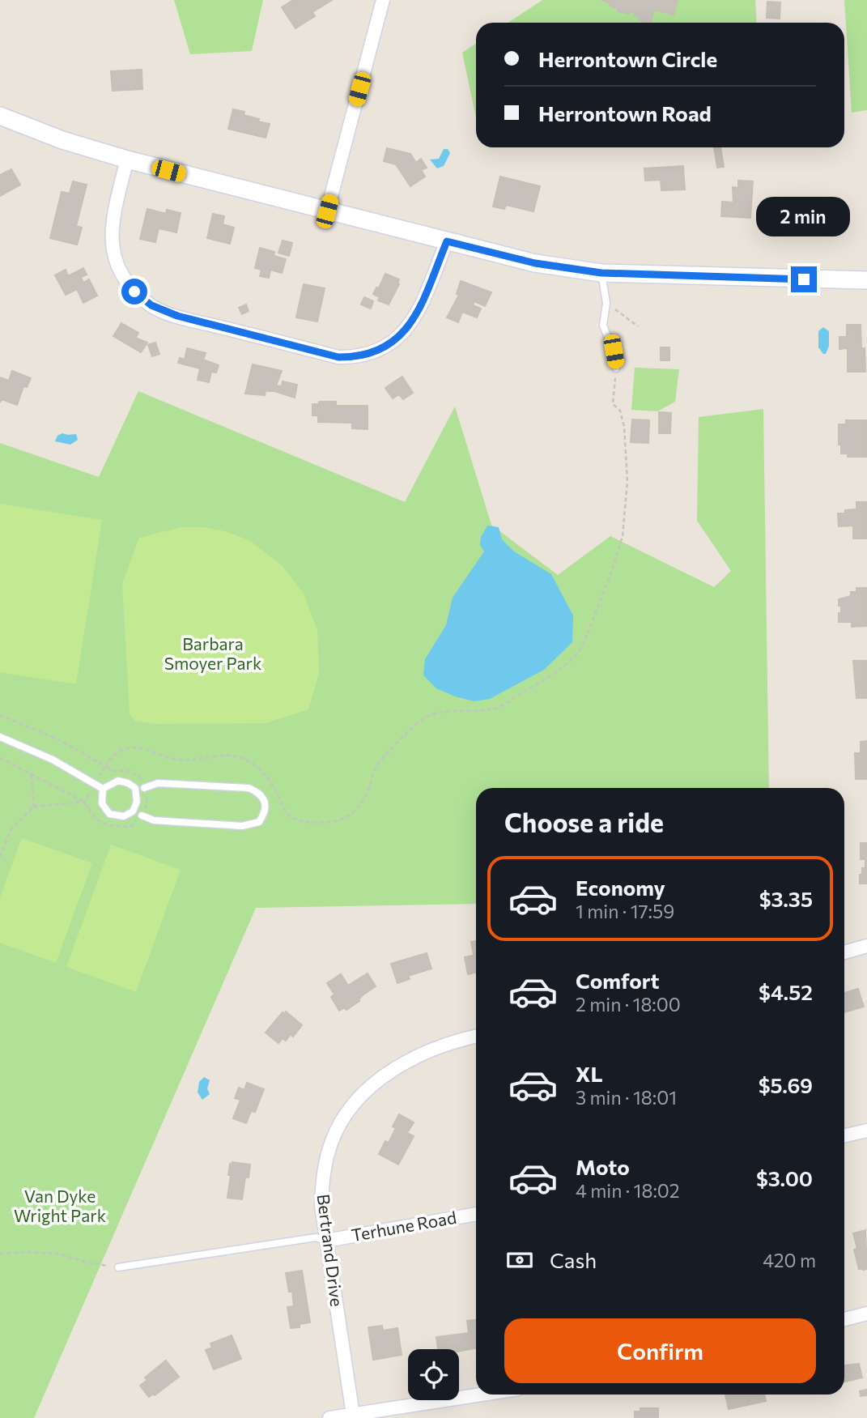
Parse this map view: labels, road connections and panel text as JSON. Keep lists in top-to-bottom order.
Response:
{
  "streets": {
    "street": ["Terhune Road", "Bertrand Drive"]
  },
  "crossings": [
    ["Terhune Road", "Bertrand Drive"]
  ],
  "parks": ["Barbara Smoyer Park", "Van Dyke Wright Park"],
  "page": {
    "banner": ["Herrontown Circle", "Herrontown Road"],
    "bubble": "2 min",
    "heading": "Choose a ride",
    "list": [
      {
        "name": "Economy",
        "note": "1 min · 17:59",
        "value": "$3.35"
      },
      {
        "name": "Comfort",
        "note": "2 min · 18:00",
        "value": "$4.52"
      },
      {
        "name": "XL",
        "note": "3 min · 18:01",
        "value": "$5.69"
      },
      {
        "name": "Moto",
        "note": "4 min · 18:02",
        "value": "$3.00"
      }
    ],
    "pay": ["Cash", "420 m"],
    "buttons": "Confirm"
  }
}
